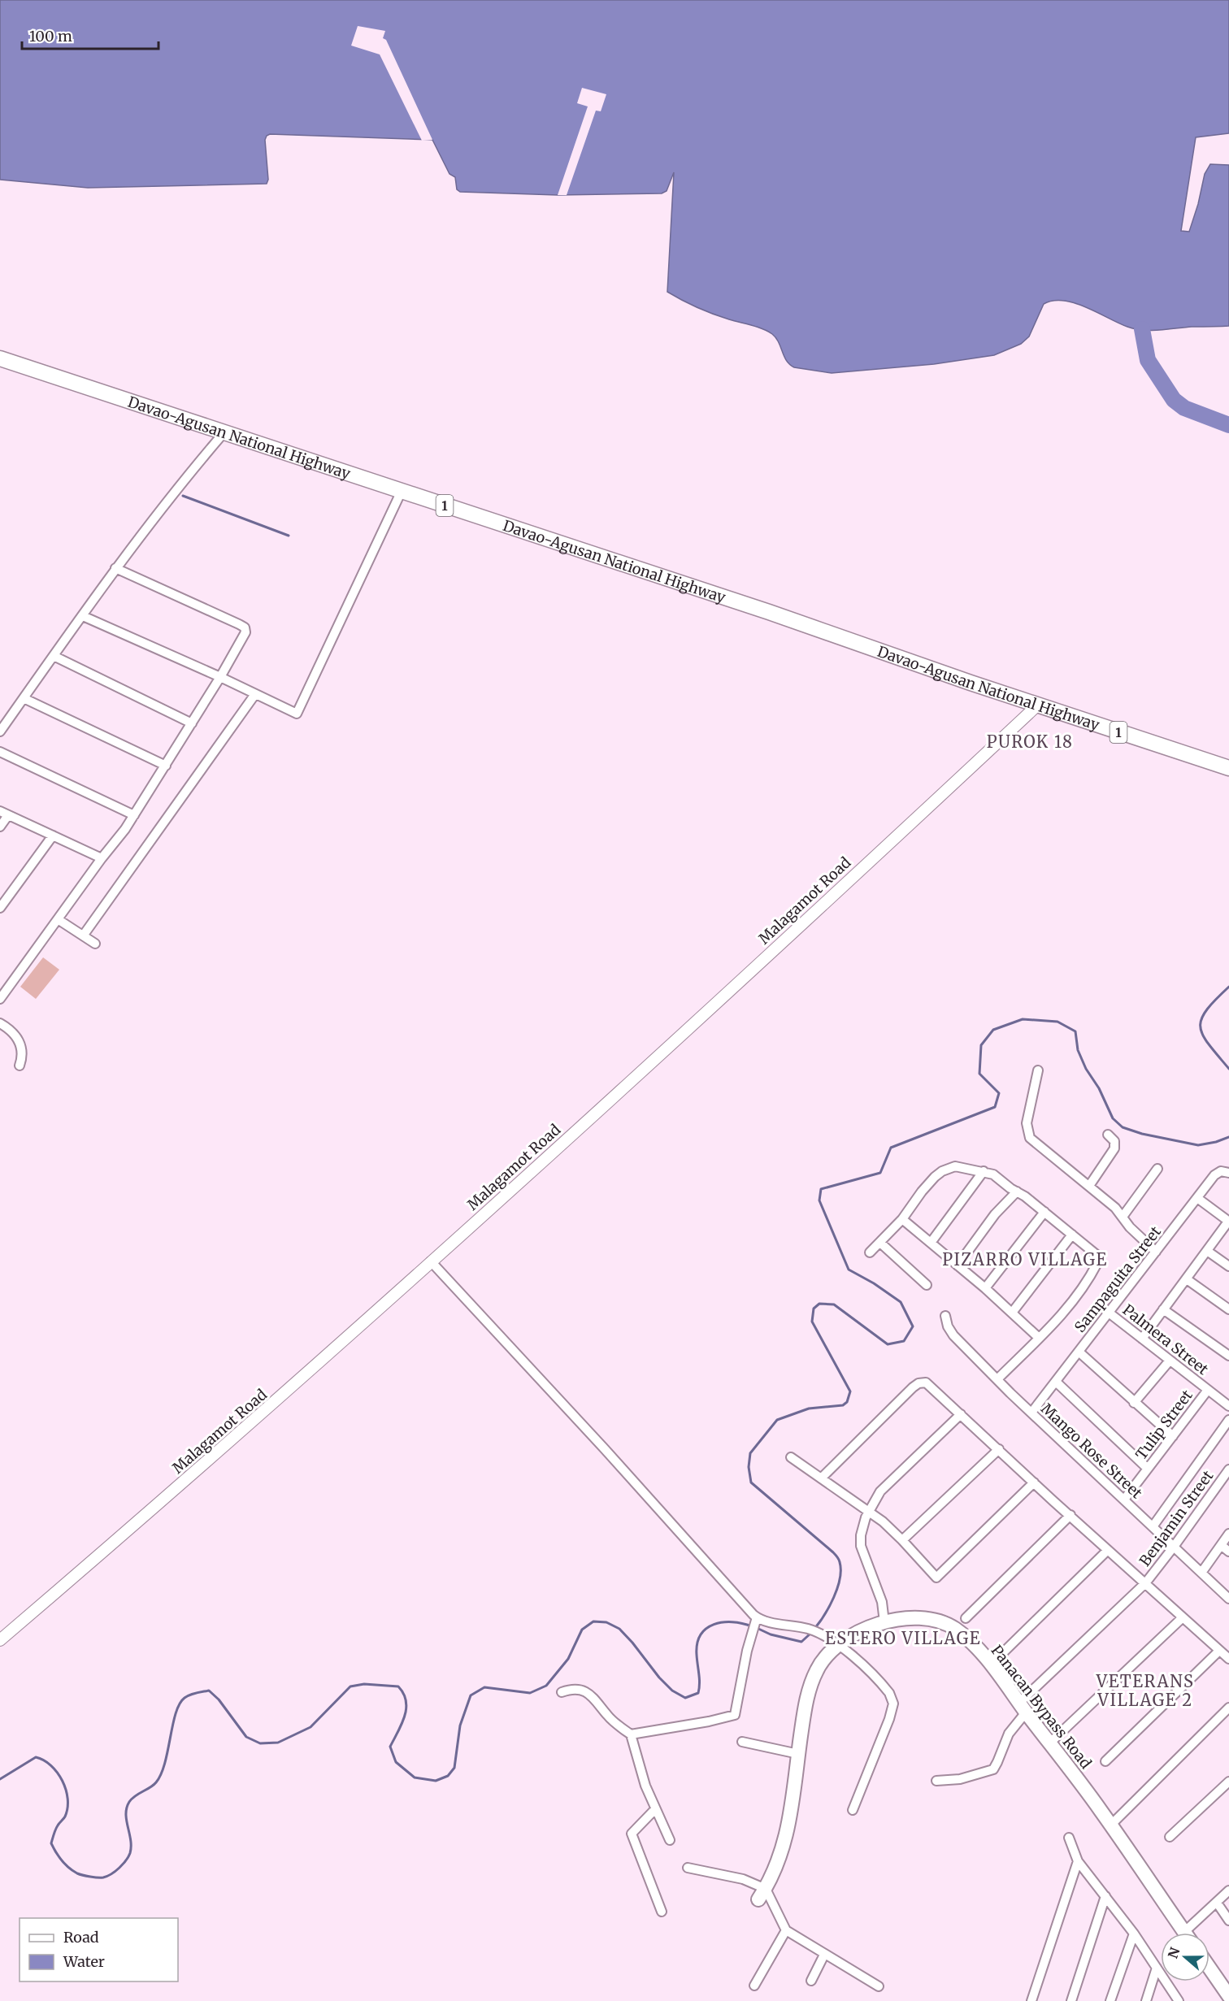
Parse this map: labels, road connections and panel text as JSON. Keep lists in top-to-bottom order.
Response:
{
  "streets": {
    "highway": ["Davao-Agusan National Highway", "1"],
    "main road": ["Panacan Bypass Road"],
    "street": [
      "Malagamot Road",
      "Sampaguita Street",
      "Palmera Street",
      "Tulip Street",
      "Mango Rose Street",
      "Benjamin Street"
    ]
  },
  "crossings": [
    ["Davao-Agusan National Highway", "Malagamot Road"],
    ["Sampaguita Street", "Palmera Street"],
    ["Sampaguita Street", "Mango Rose Street"],
    ["Palmera Street", "Tulip Street"],
    ["Tulip Street", "Mango Rose Street"],
    ["Mango Rose Street", "Benjamin Street"],
    ["Benjamin Street", "Panacan Bypass Road"]
  ],
  "districts": [
    "PUROK 18",
    "PIZARRO VILLAGE",
    "ESTERO VILLAGE",
    "VETERANS VILLAGE 2"
  ],
  "legend": ["Road", "Water"],
  "scale_bar": "100 m",
  "north": "left"
}
